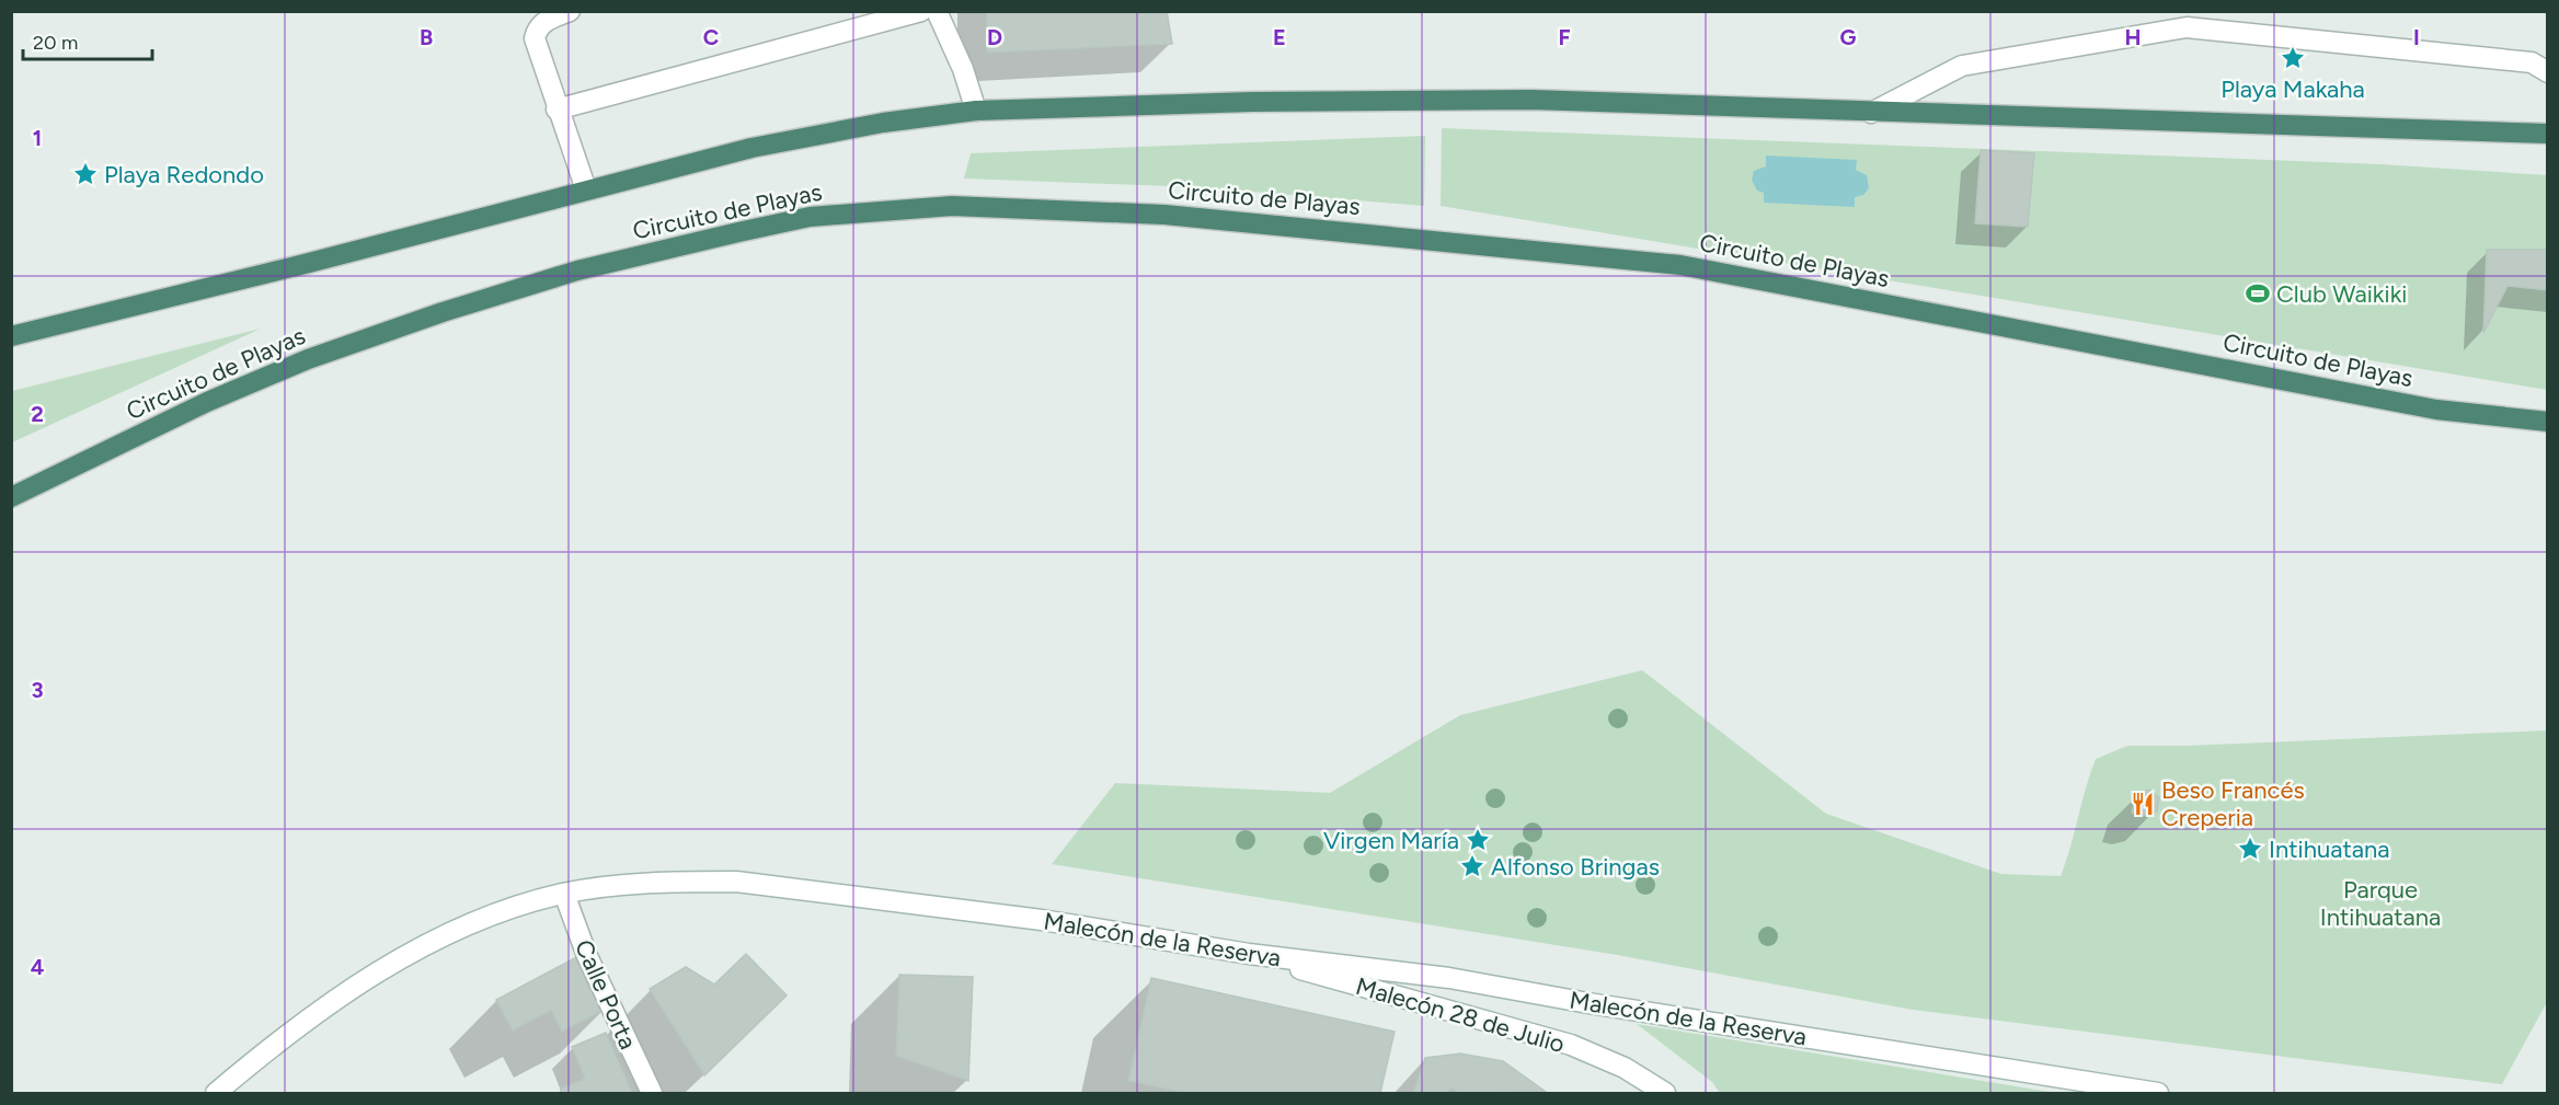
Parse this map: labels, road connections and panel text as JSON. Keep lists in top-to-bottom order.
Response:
{
  "streets": {
    "highway": ["Circuito de Playas"],
    "main road": ["Malecón de la Reserva", "Calle Porta", "Malecón 28 de Julio"]
  },
  "crossings": [
    ["Malecón de la Reserva", "Calle Porta"],
    ["Malecón de la Reserva", "Malecón 28 de Julio"]
  ],
  "parks": ["Parque Intihuatana"],
  "places": {
    "place": [
      "Playa Makaha",
      "Playa Redondo",
      "Virgen María",
      "Intihuatana",
      "Alfonso Bringas"
    ],
    "sports": ["Club Waikiki"],
    "restaurant": ["Beso Francés Creperia"]
  },
  "scale_bar": "20 m",
  "grid": {
    "columns": [
      "B",
      "C",
      "D",
      "E",
      "F",
      "G",
      "H",
      "I"
    ],
    "rows": [
      "1",
      "2",
      "3",
      "4"
    ]
  }
}
